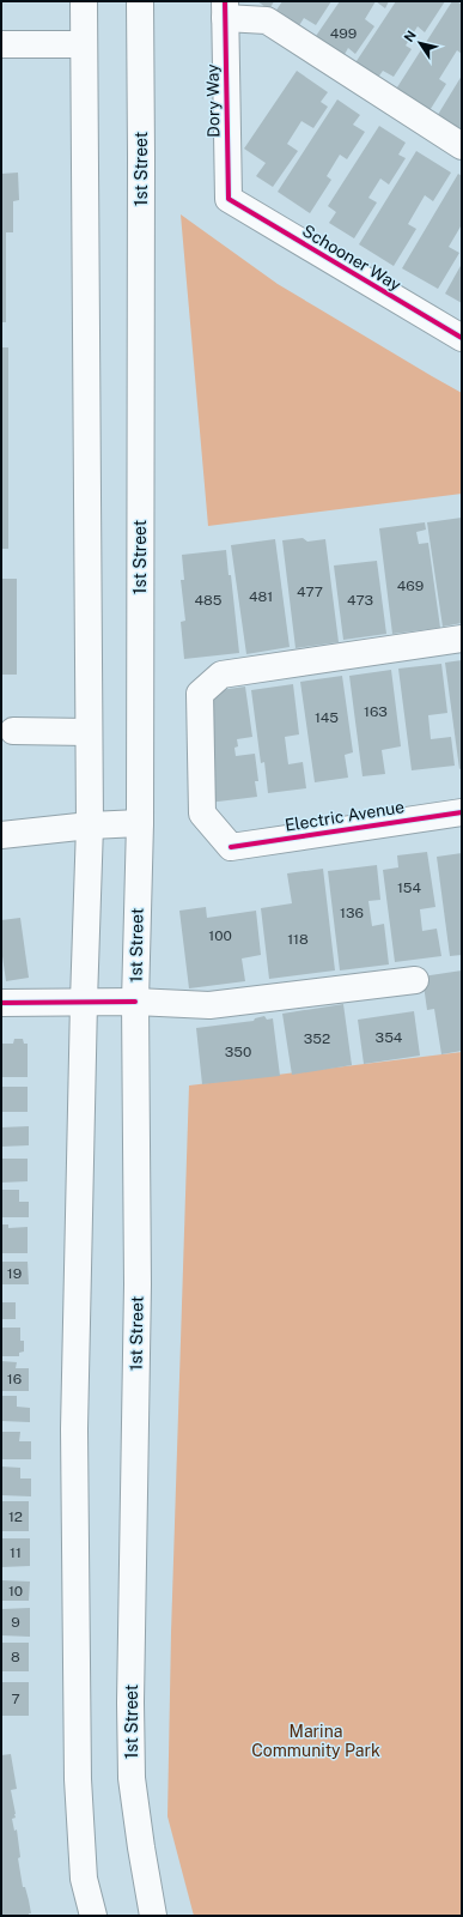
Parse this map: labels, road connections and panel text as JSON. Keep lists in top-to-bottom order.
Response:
{
  "streets": {
    "main road": [
      "Dory Way",
      "1st Street",
      "Schooner Way",
      "Electric Avenue"
    ]
  },
  "crossings": [
    ["Dory Way", "Schooner Way"]
  ],
  "parks": ["Marina Community Park"],
  "house_numbers": [
    "499",
    "469",
    "477",
    "481",
    "485",
    "473",
    "163",
    "145",
    "154",
    "136",
    "100",
    "118",
    "354",
    "352",
    "350",
    "19",
    "16",
    "12",
    "11",
    "10",
    "9",
    "8",
    "7"
  ],
  "north": "top left"
}
